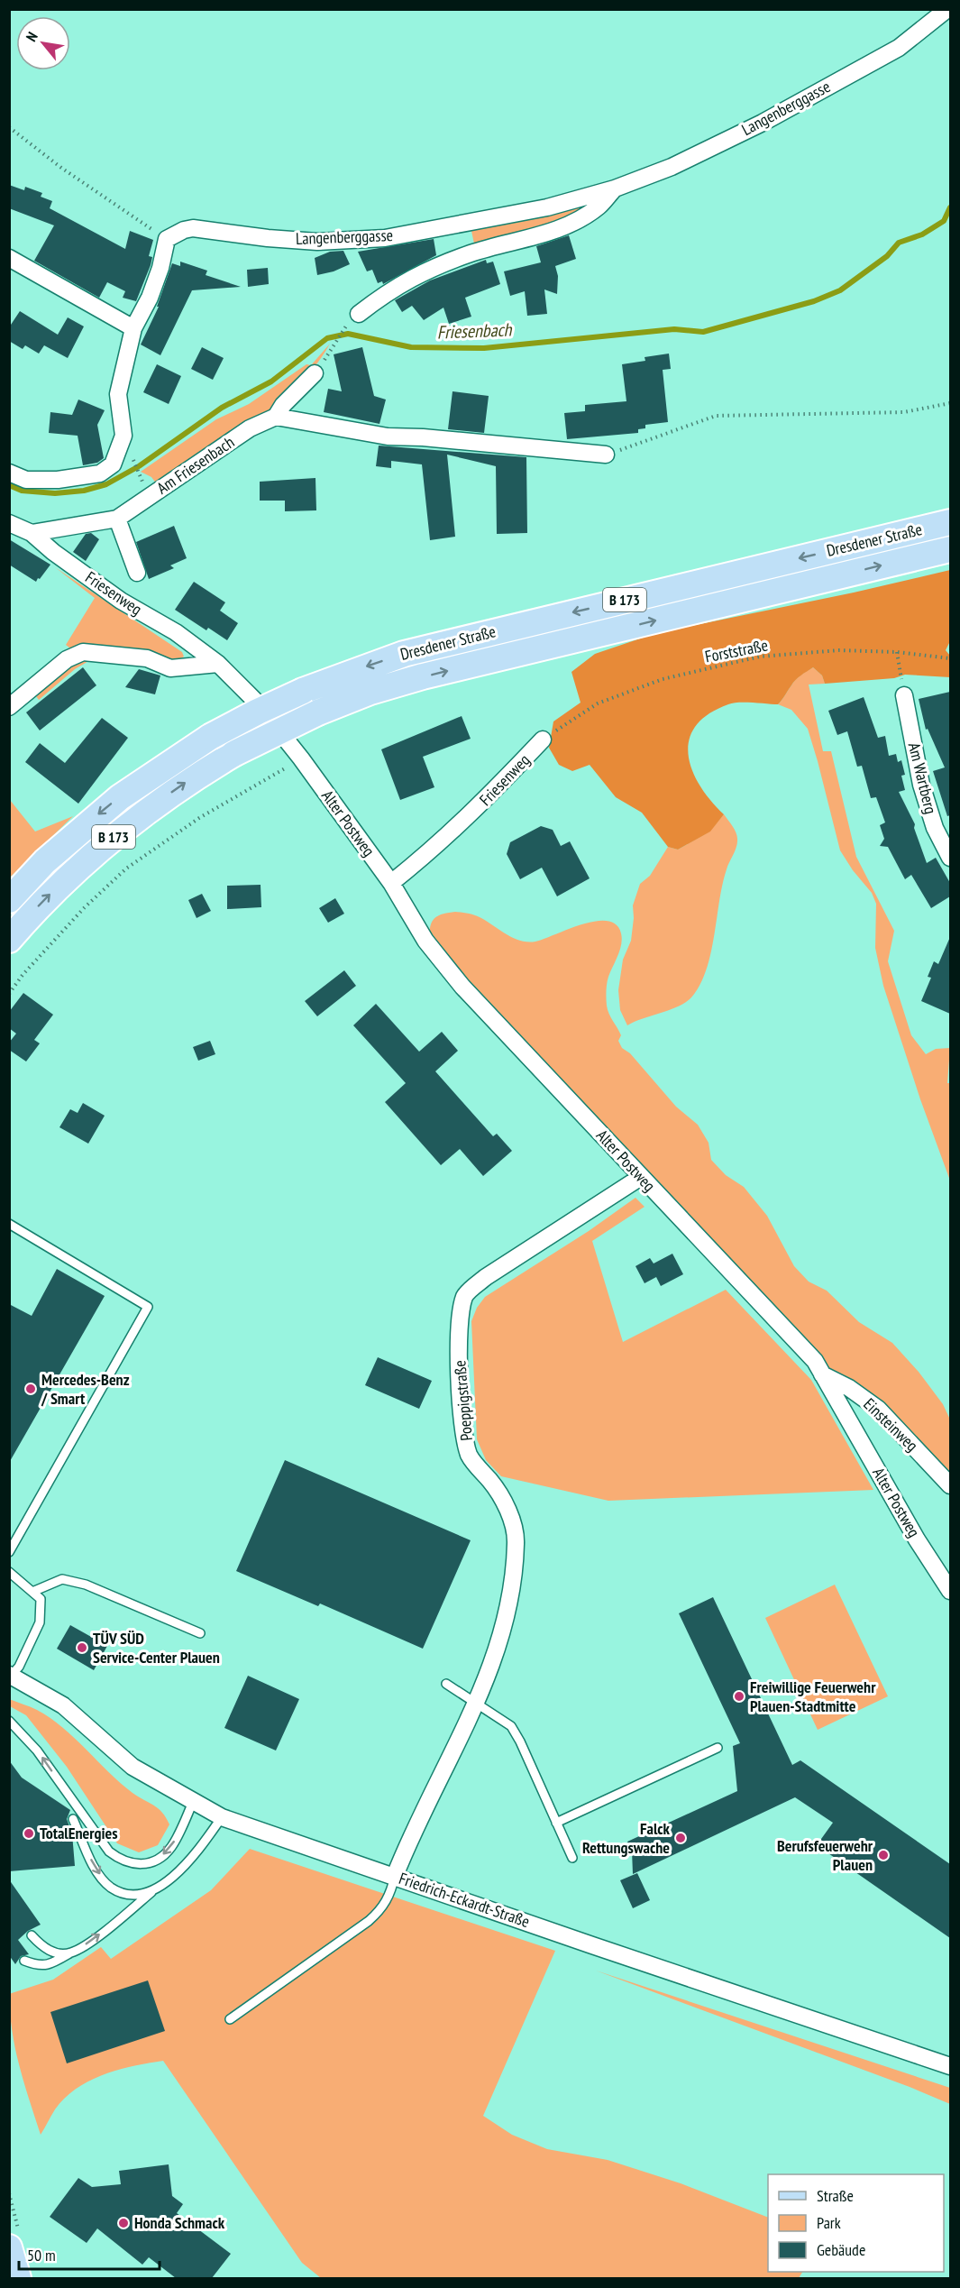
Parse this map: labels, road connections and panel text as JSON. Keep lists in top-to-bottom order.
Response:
{
  "streets": {
    "main road": ["Dresdener Straße", "B 173"],
    "street": [
      "Langenberggasse",
      "Am Friesenbach",
      "Friesenweg",
      "Am Wartberg",
      "Alter Postweg",
      "Poeppigstraße",
      "Einsteinweg",
      "Friedrich-Eckardt-Straße"
    ],
    "path": ["Forststraße"]
  },
  "crossings": [
    ["Am Friesenbach", "Friesenweg"],
    ["Friesenweg", "Forststraße"],
    ["Friesenweg", "Alter Postweg"],
    ["Alter Postweg", "Poeppigstraße"],
    ["Alter Postweg", "Einsteinweg"],
    ["Poeppigstraße", "Friedrich-Eckardt-Straße"]
  ],
  "water": ["Friesenbach"],
  "places": [
    "Mercedes-Benz / Smart",
    "TÜV SÜD Service-Center Plauen",
    "Freiwillige Feuerwehr Plauen-Stadtmitte",
    "TotalEnergies",
    "Falck Rettungswache",
    "Berufsfeuerwehr Plauen",
    "Honda Schmack"
  ],
  "legend": ["Straße", "Park", "Gebäude"],
  "scale_bar": "50 m",
  "north": "top left"
}
